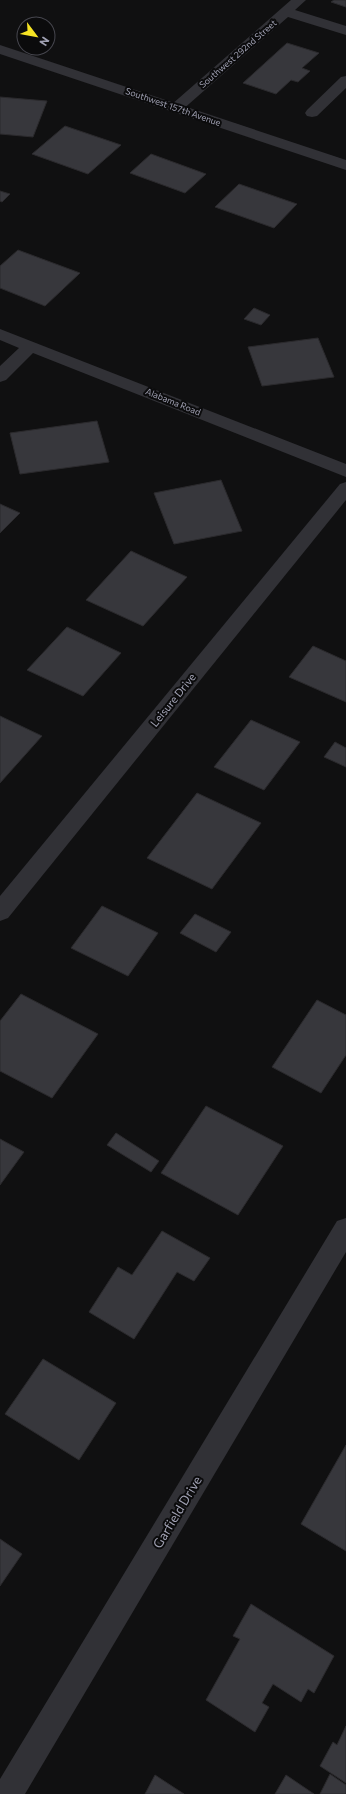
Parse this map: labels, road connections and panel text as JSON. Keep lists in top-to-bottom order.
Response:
{
  "streets": {
    "street": [
      "Southwest 292nd Street",
      "Southwest 157th Avenue",
      "Alabama Road",
      "Leisure Drive",
      "Garfield Drive"
    ]
  },
  "crossings": [
    ["Southwest 292nd Street", "Southwest 157th Avenue"]
  ],
  "north": "bottom right"
}
